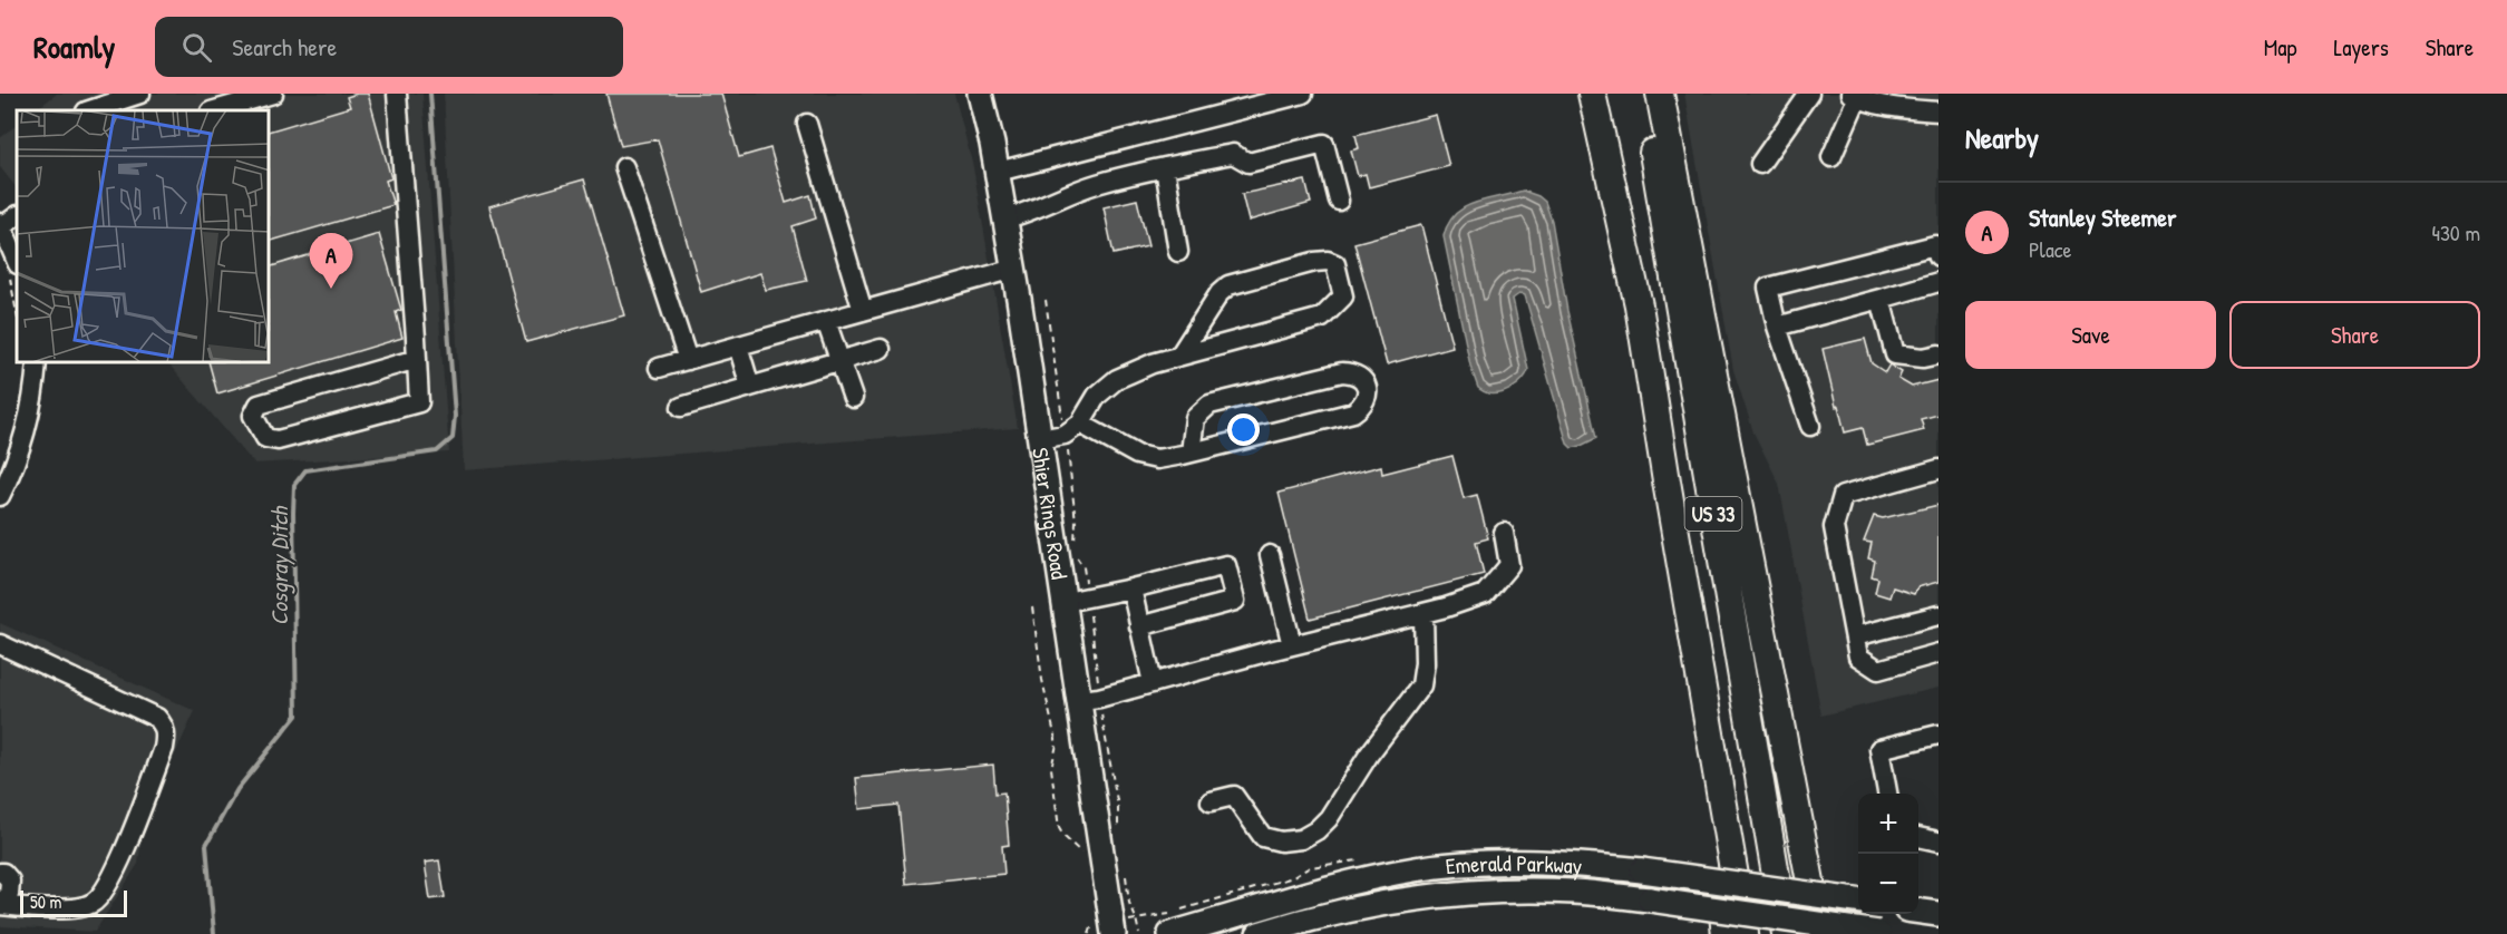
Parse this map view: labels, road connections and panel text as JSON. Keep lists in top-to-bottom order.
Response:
{
  "streets": {
    "highway": ["US 33"],
    "main road": ["Shier Rings Road", "Emerald Parkway"]
  },
  "water": ["Cosgray Ditch"],
  "scale_bar": "50 m",
  "page": {
    "header": "Roamly",
    "search": "Search here",
    "nav": ["Map", "Layers", "Share"],
    "heading": "Nearby",
    "list": [
      {
        "mark": "A",
        "name": "Stanley Steemer",
        "note": "Place",
        "value": "430 m"
      }
    ],
    "pins": "A",
    "buttons": ["Save", "Share"],
    "map_buttons": ["+", "−"],
    "scale": "50 m"
  }
}
